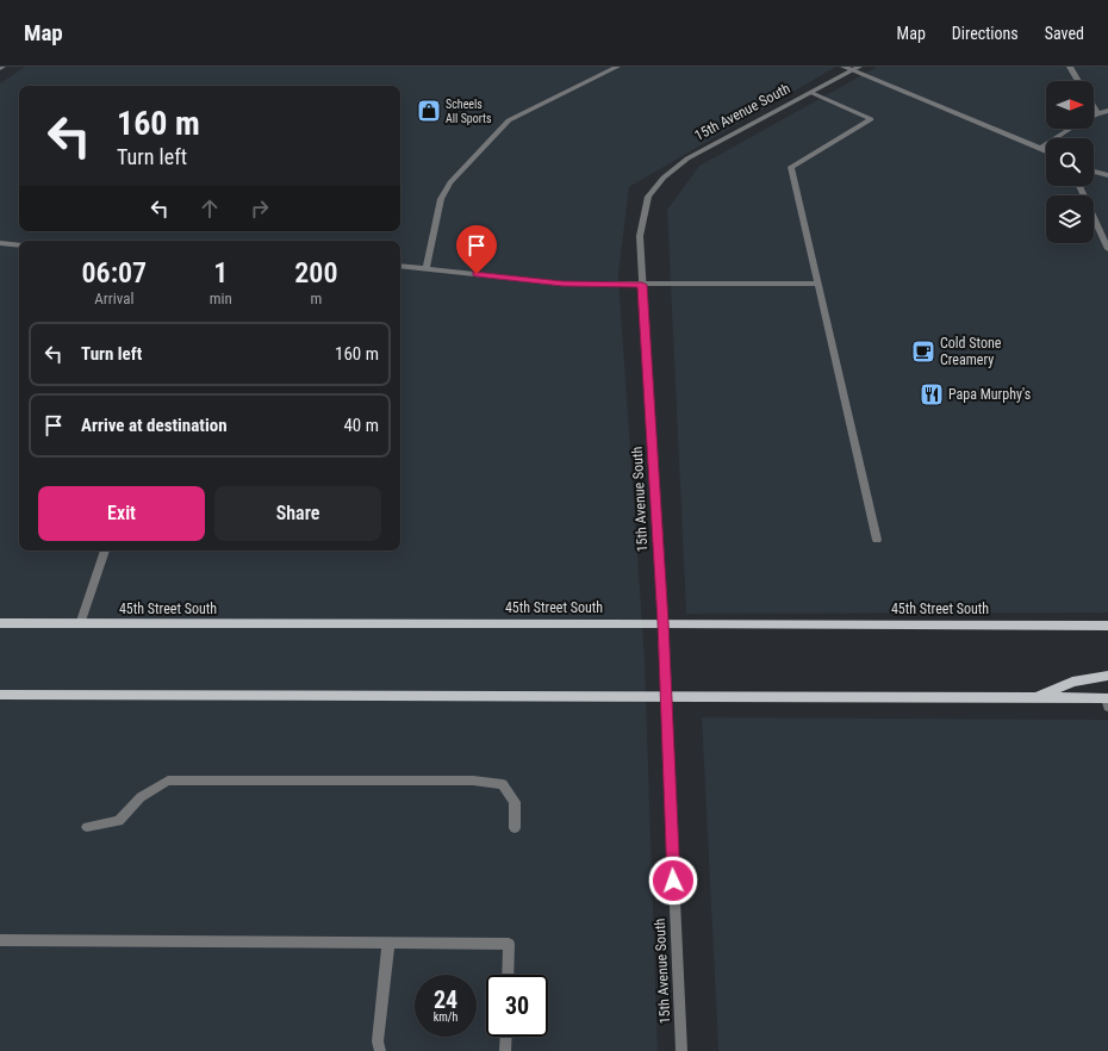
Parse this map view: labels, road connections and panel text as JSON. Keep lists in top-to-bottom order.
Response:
{
  "streets": {
    "main road": ["45th Street South"],
    "street": ["15th Avenue South"]
  },
  "crossings": [
    ["15th Avenue South", "45th Street South"]
  ],
  "places": {
    "shop": ["Scheels All Sports"],
    "cafe": ["Cold Stone Creamery"],
    "restaurant": ["Papa Murphy's"]
  },
  "north": "right",
  "page": {
    "header": "Map",
    "nav": ["Map", "Directions", "Saved"],
    "turn": ["160 m", "Turn left"],
    "eta": [
      "06:07",
      "Arrival",
      "1",
      "min",
      "200",
      "m"
    ],
    "list": [
      {
        "name": "Turn left",
        "value": "160 m"
      },
      {
        "name": "Arrive at destination",
        "value": "40 m"
      }
    ],
    "buttons": ["Exit", "Share"],
    "speed": "24 km/h",
    "limit": "30"
  }
}
